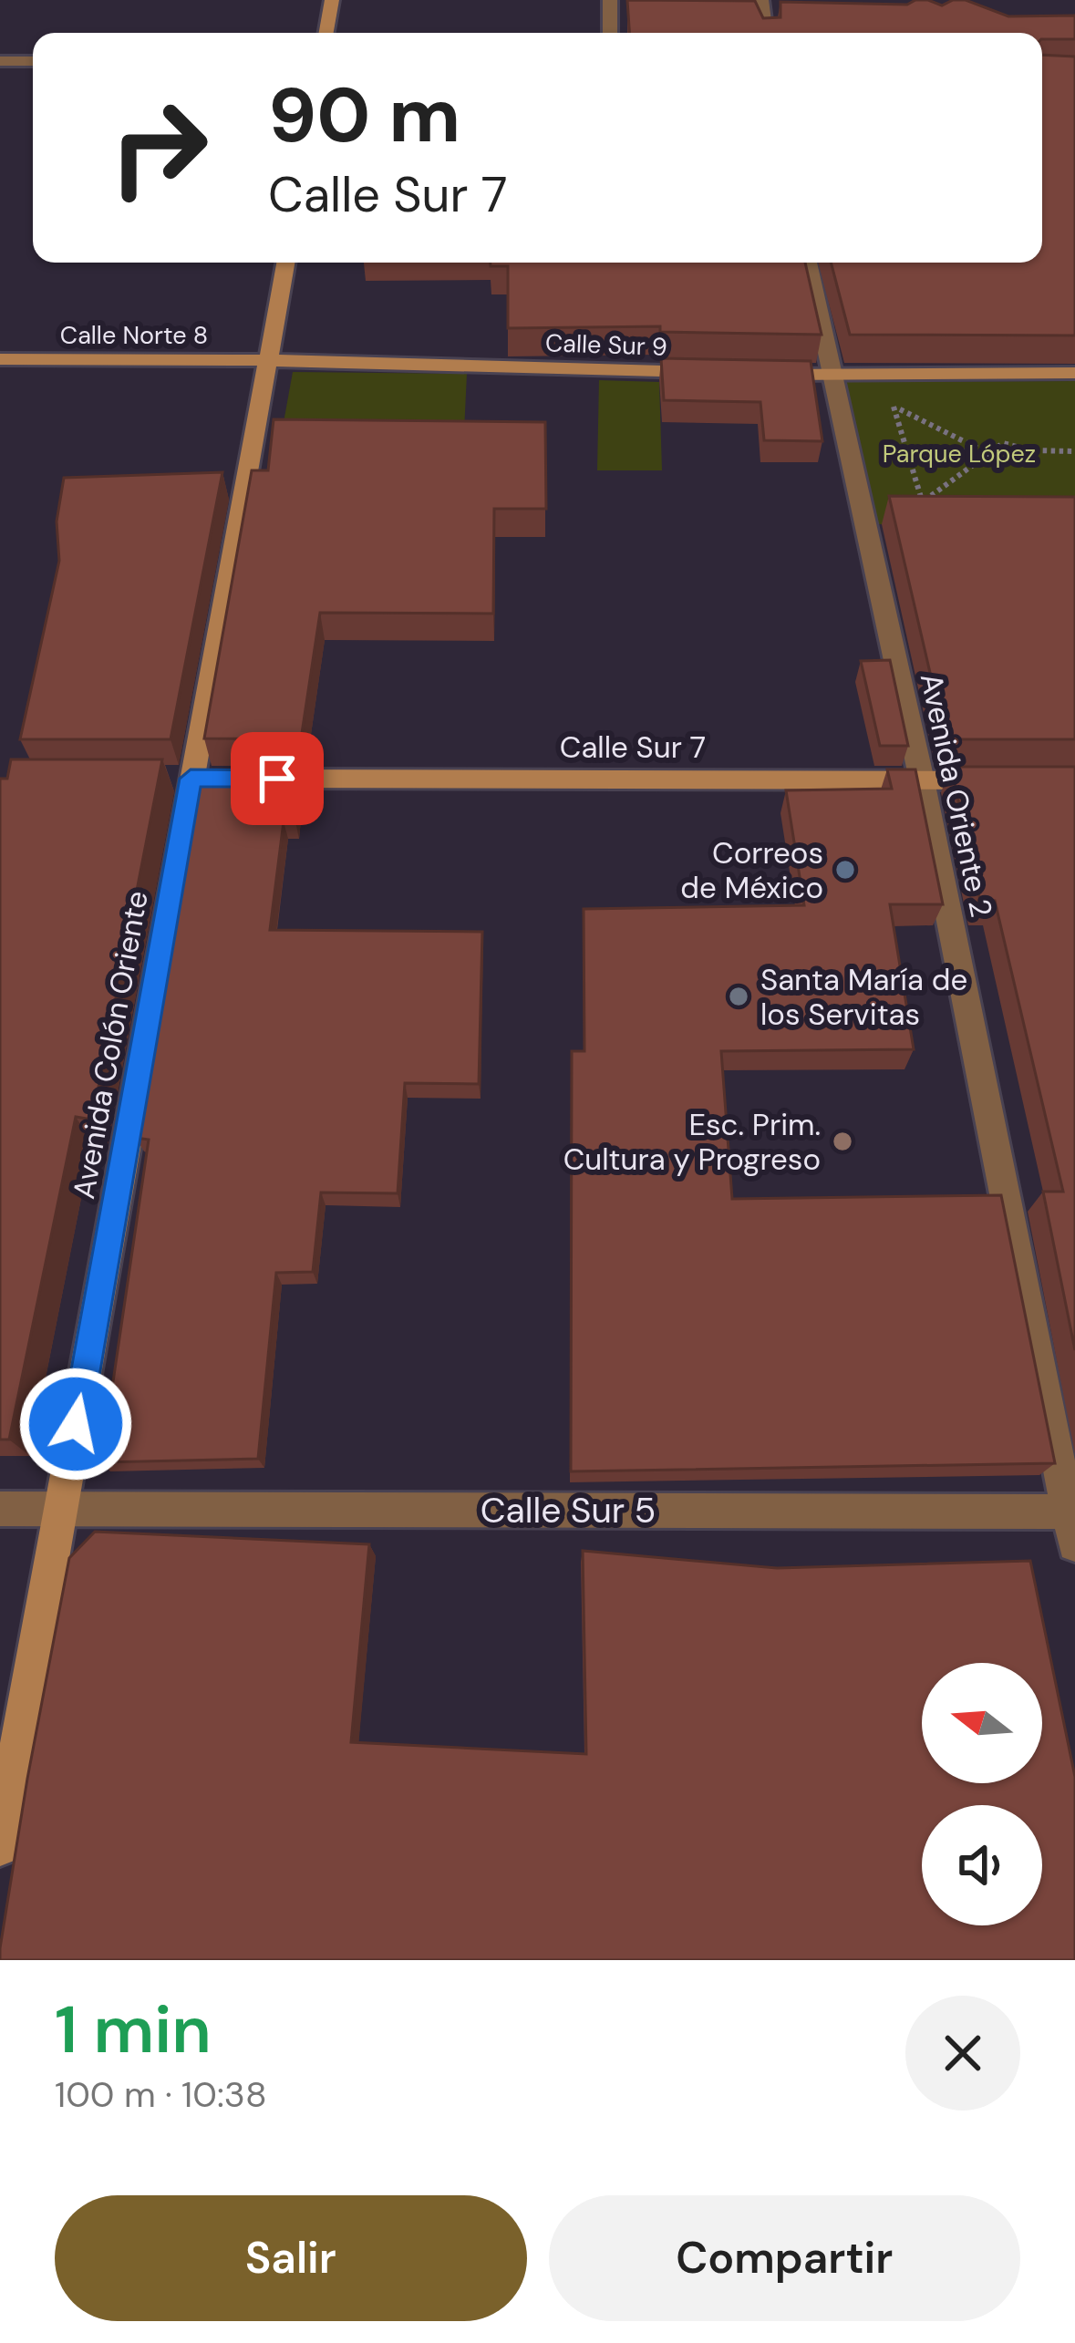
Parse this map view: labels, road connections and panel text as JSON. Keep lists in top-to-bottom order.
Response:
{
  "streets": {
    "street": [
      "Calle Norte 8",
      "Calle Sur 9",
      "Calle Sur 7",
      "Avenida Oriente 2",
      "Avenida Colón Oriente",
      "Calle Sur 5"
    ]
  },
  "crossings": [
    ["Calle Norte 8", "Calle Sur 9"],
    ["Calle Norte 8", "Avenida Colón Oriente"],
    ["Calle Sur 9", "Avenida Colón Oriente"],
    ["Calle Sur 7", "Avenida Oriente 2"],
    ["Calle Sur 7", "Avenida Colón Oriente"],
    ["Avenida Oriente 2", "Calle Sur 5"],
    ["Avenida Colón Oriente", "Calle Sur 5"]
  ],
  "parks": ["Parque López"],
  "places": ["Correos de México", "Santa María de los Servitas", "Esc. Prim. Cultura y Progreso"],
  "north": "left",
  "page": {
    "turn": ["90 m", "Calle Sur 7"],
    "heading": ["1 min", "100 m · 10:38"],
    "buttons": ["Salir", "Compartir"]
  }
}
